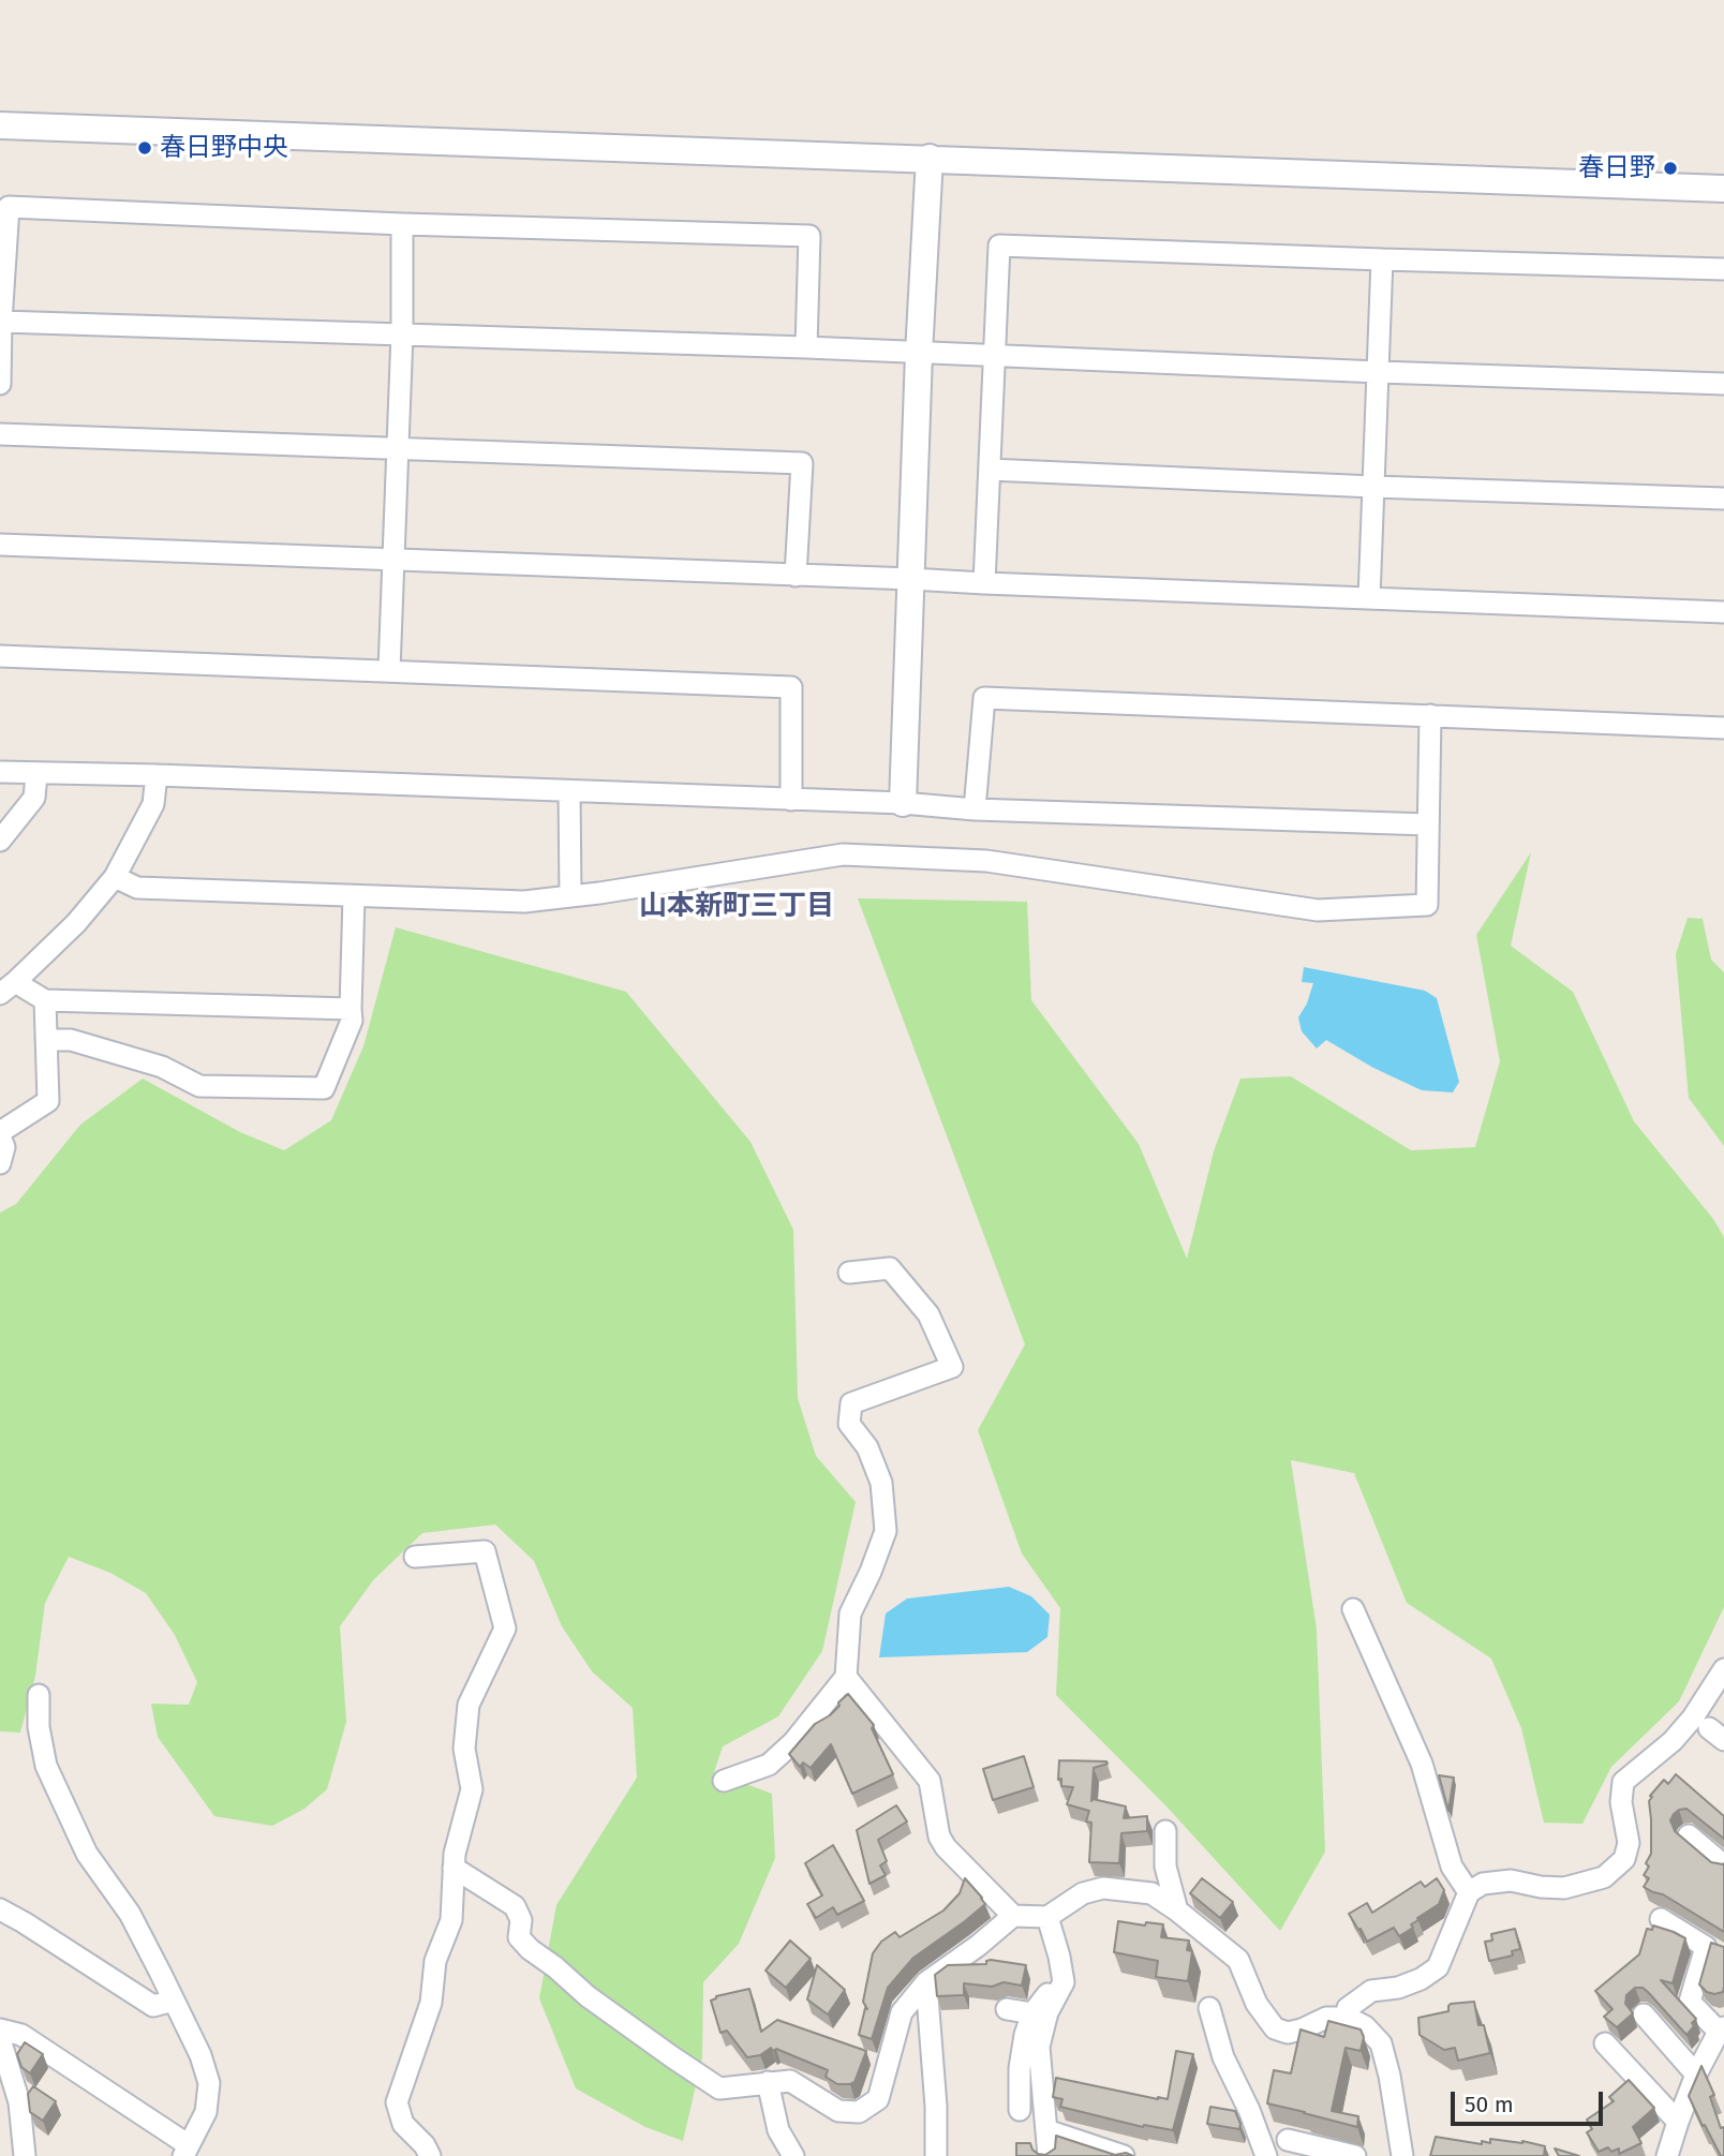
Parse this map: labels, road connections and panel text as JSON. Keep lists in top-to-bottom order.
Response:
{
  "districts": ["山本新町三丁目"],
  "places": ["春日野中央", "春日野"],
  "scale_bar": "50 m"
}
